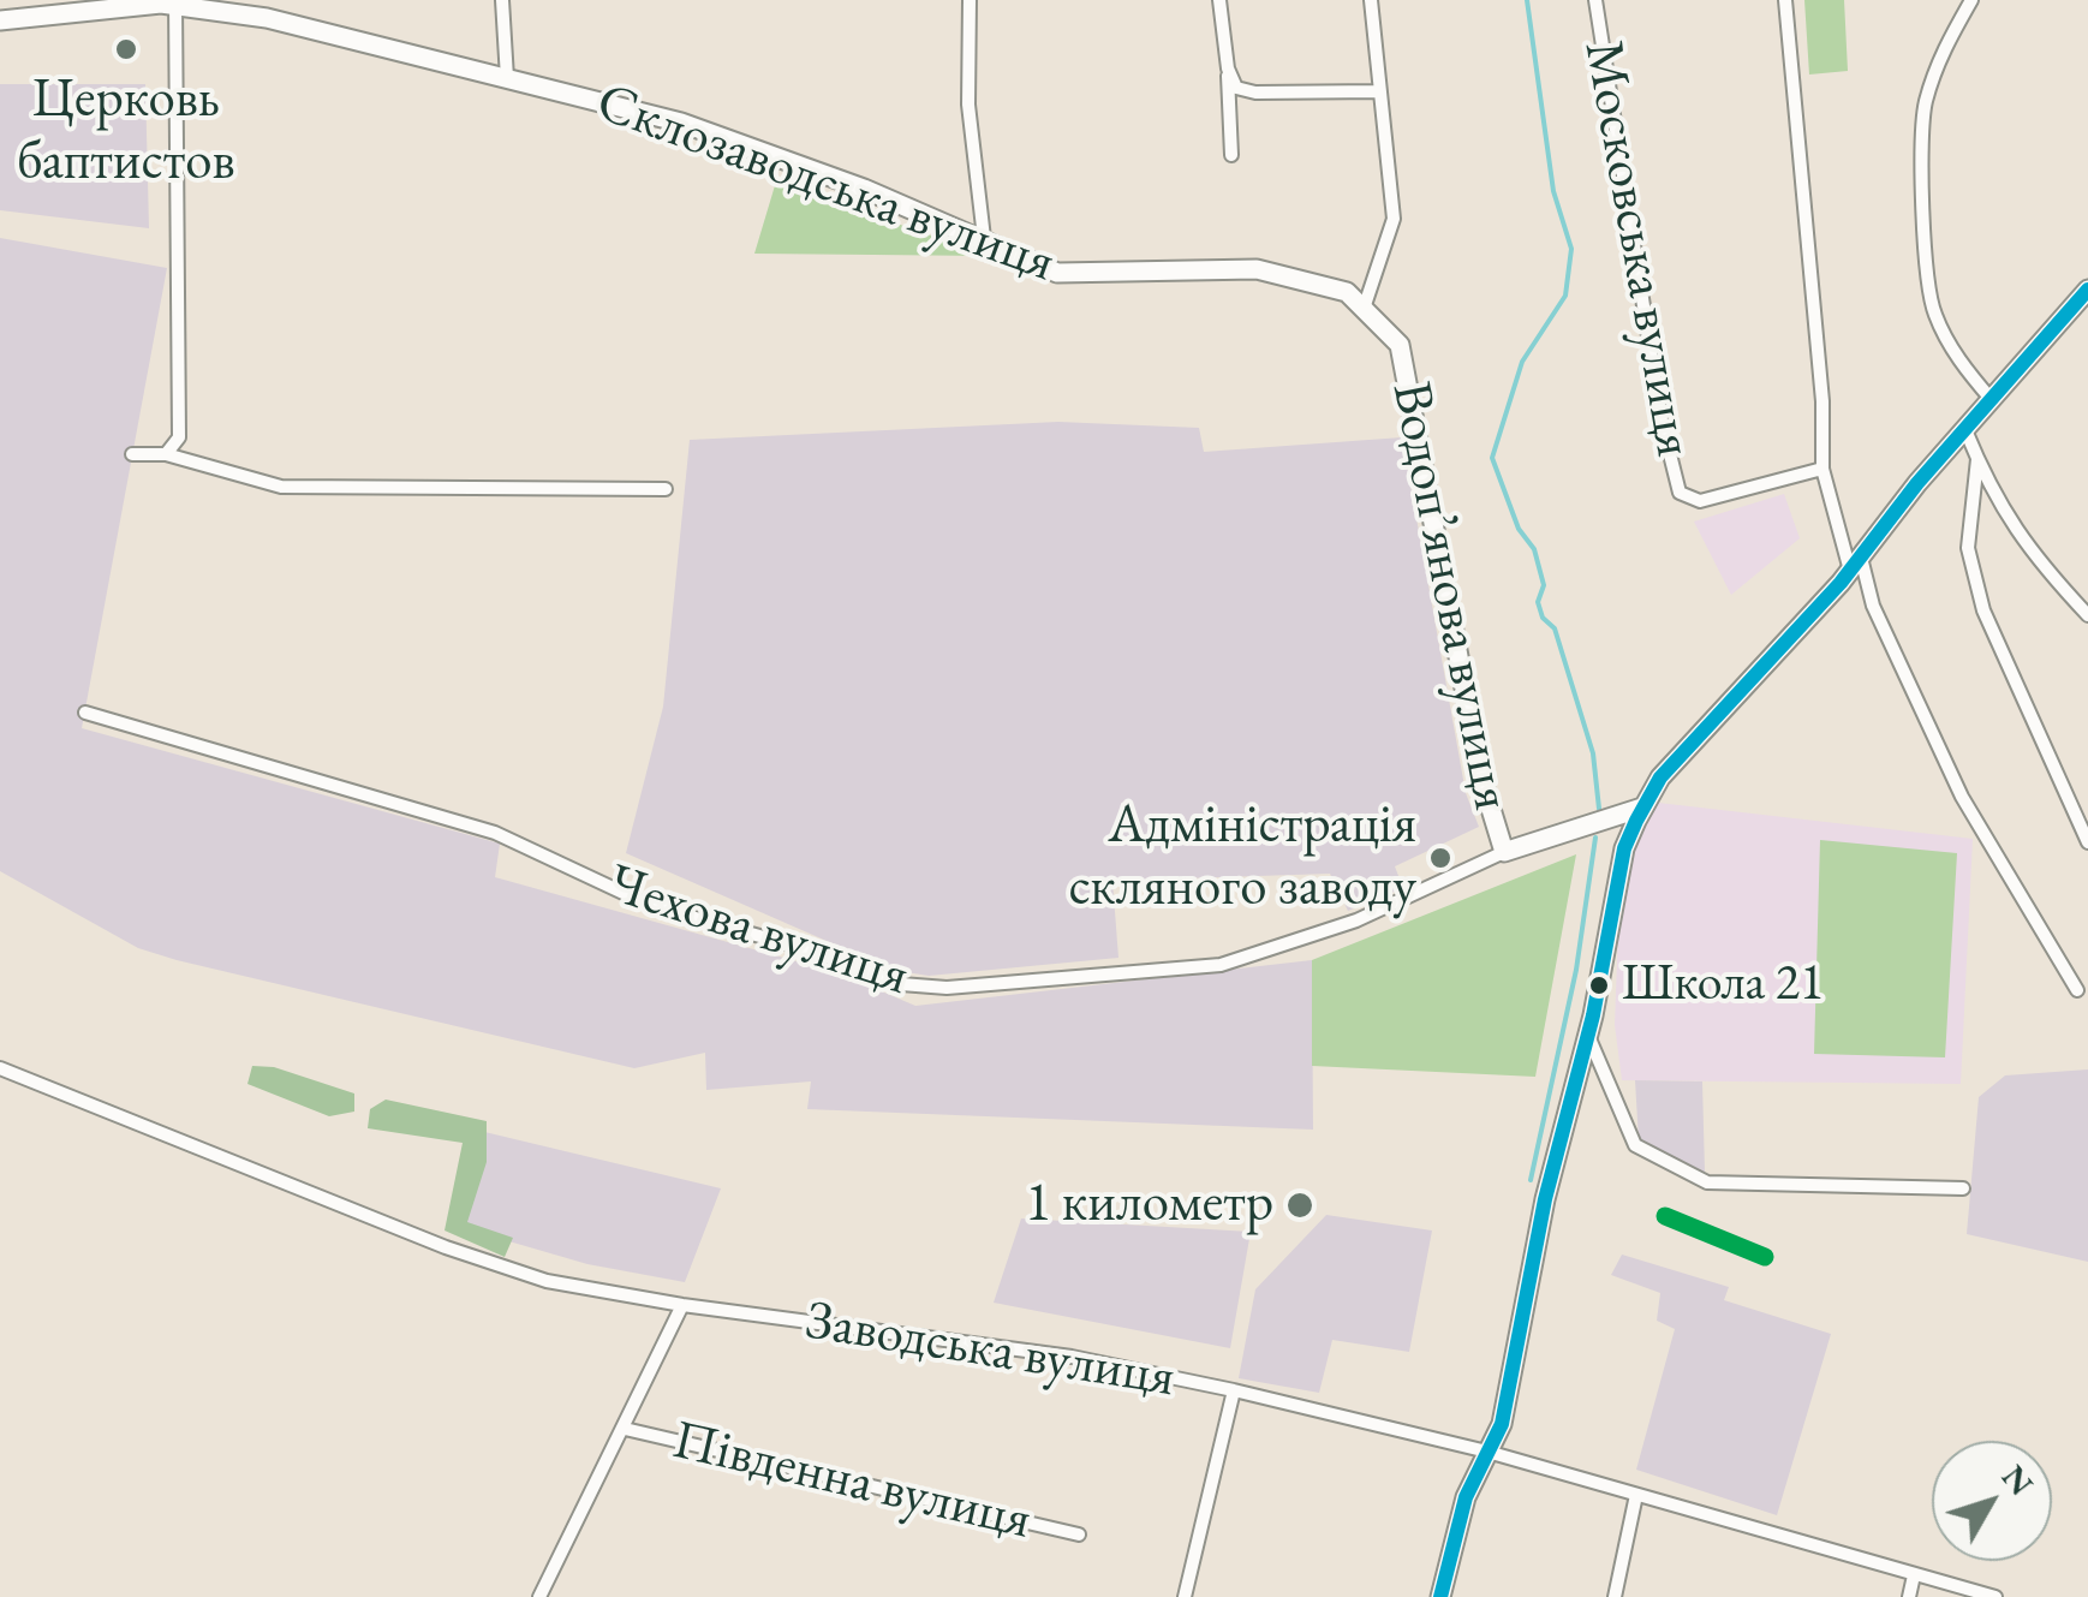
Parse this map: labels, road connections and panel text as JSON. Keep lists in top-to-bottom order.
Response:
{
  "streets": {
    "street": [
      "Склозаводська вулиця",
      "Московська вулиця",
      "Водоп’янова вулиця",
      "Чехова вулиця",
      "Заводська вулиця",
      "Південна вулиця"
    ]
  },
  "crossings": [
    ["Склозаводська вулиця", "Водоп’янова вулиця"],
    ["Водоп’янова вулиця", "Чехова вулиця"]
  ],
  "places": [
    "Церковь баптистов",
    "Адміністрація скляного заводу",
    "Школа 21",
    "1 километр"
  ],
  "north": "top right"
}
